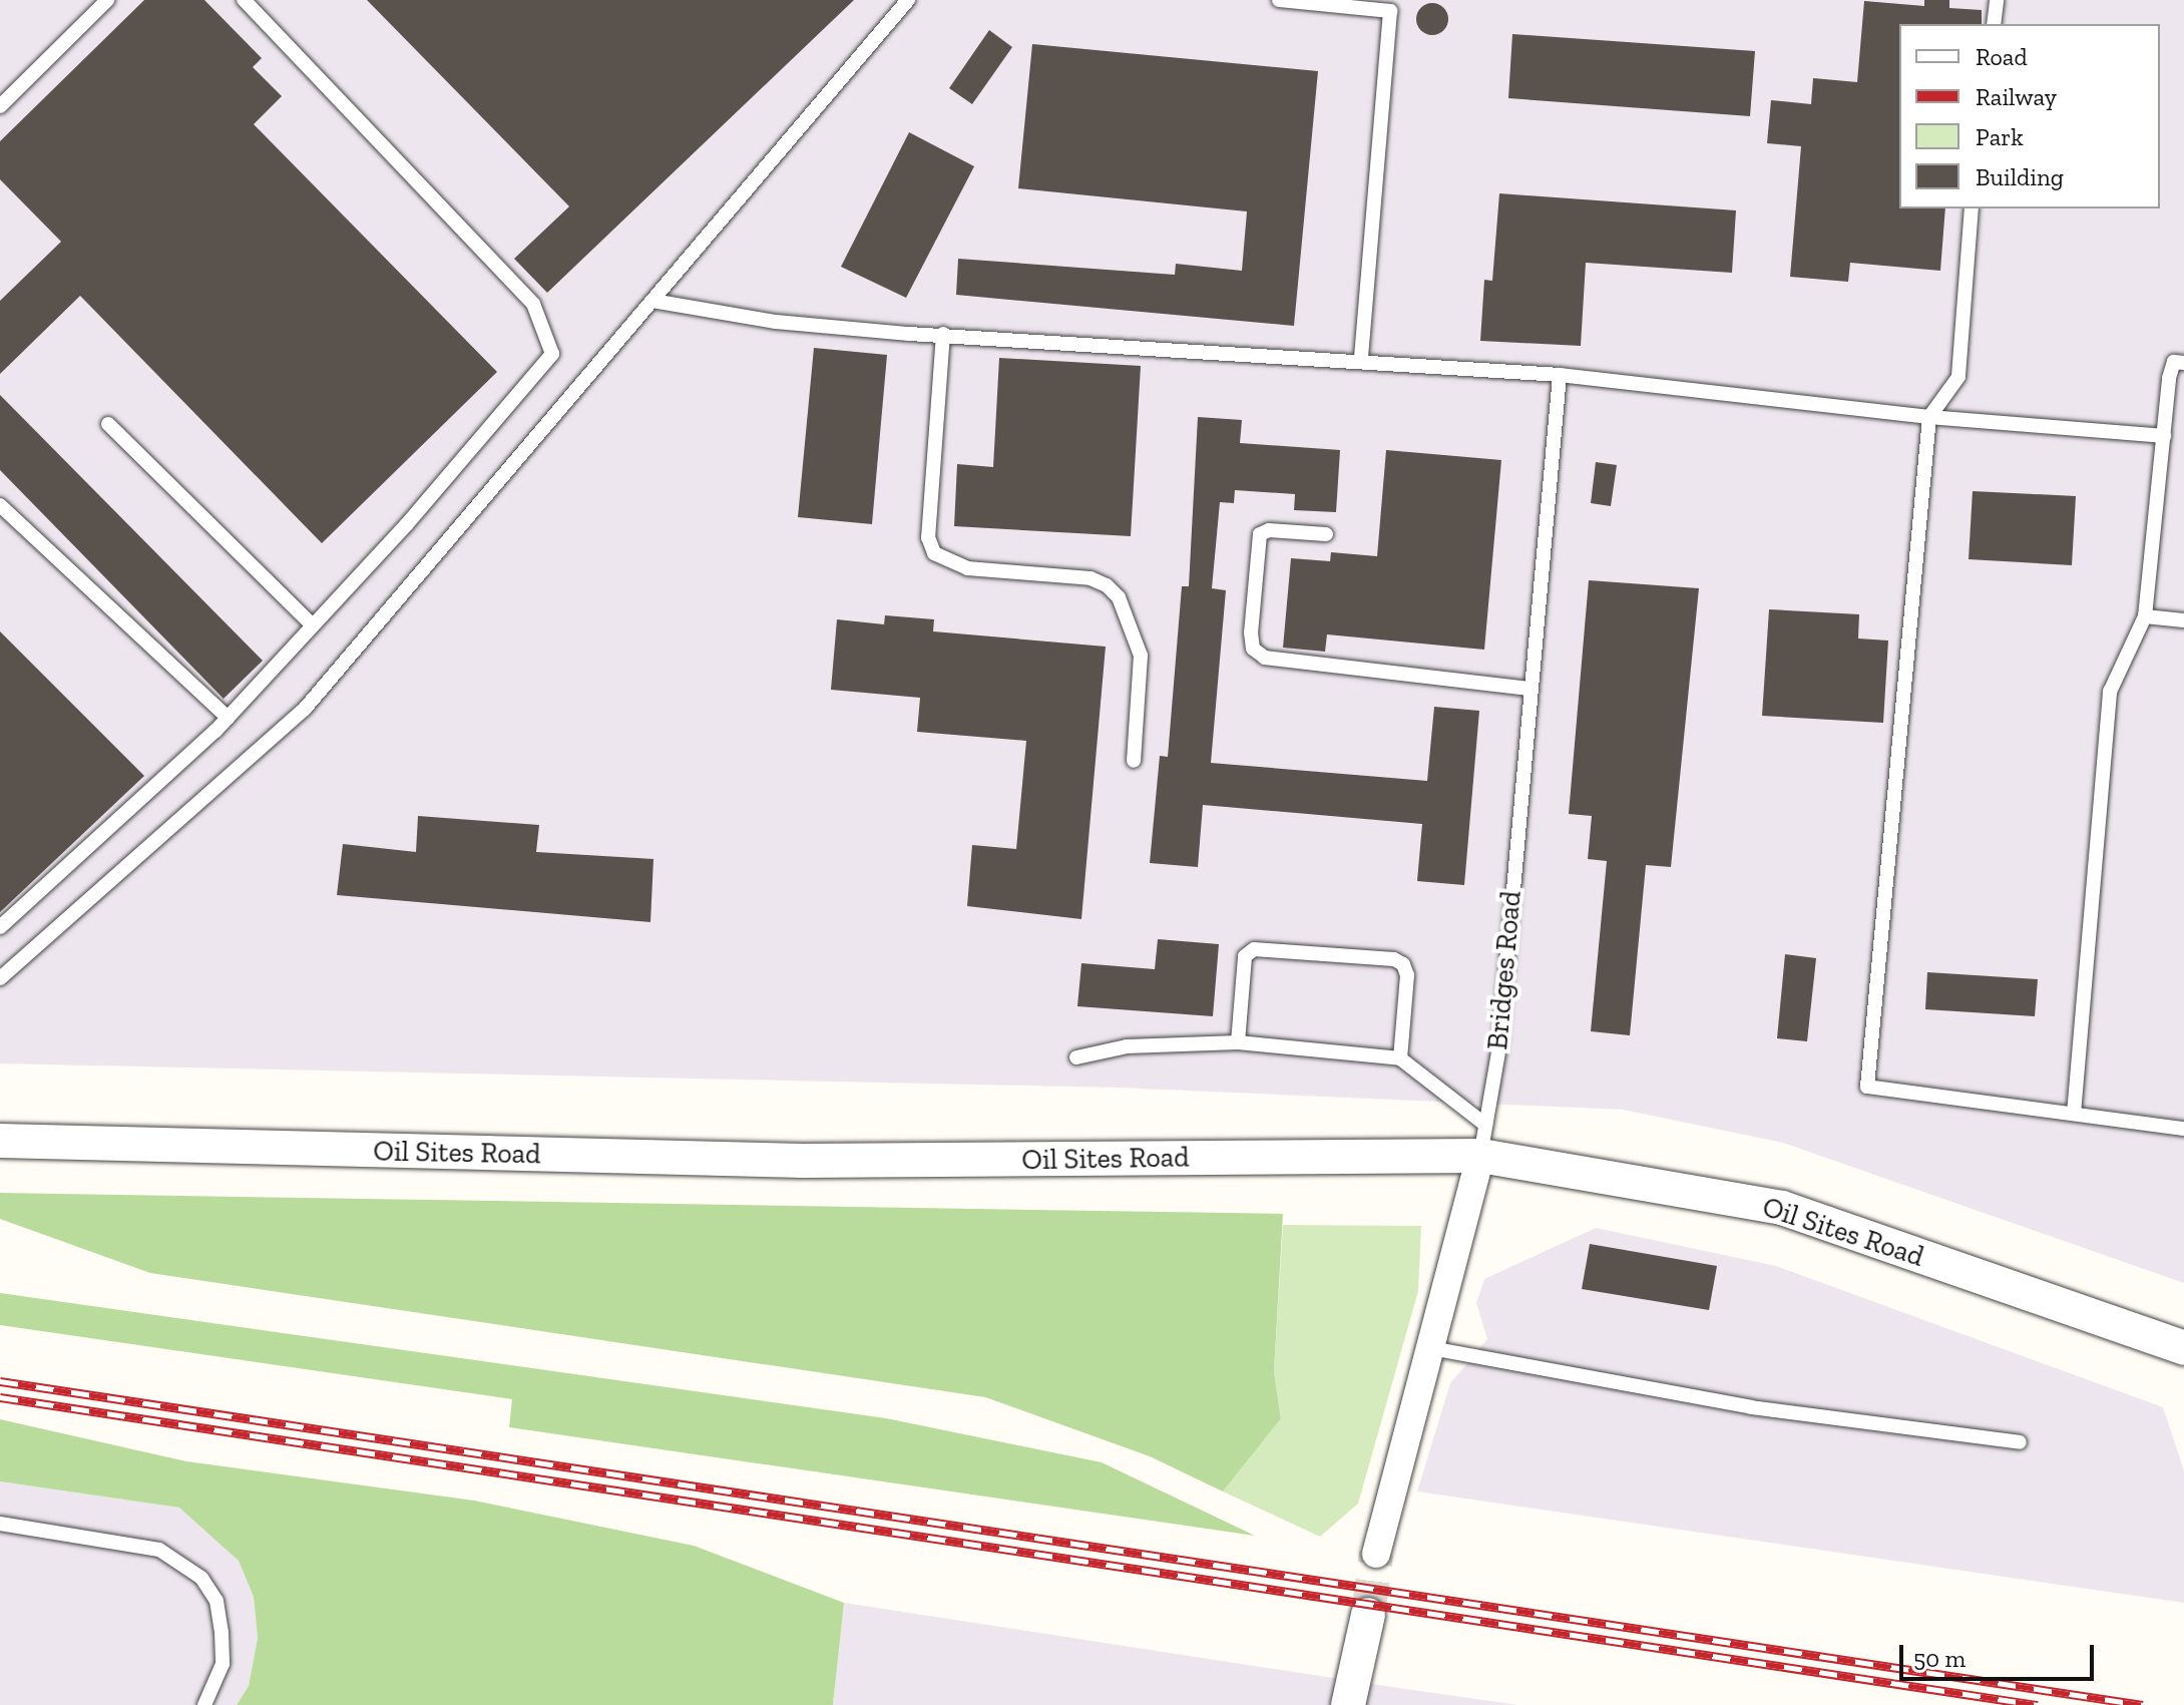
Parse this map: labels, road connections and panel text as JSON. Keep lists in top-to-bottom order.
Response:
{
  "streets": {
    "street": ["Bridges Road", "Oil Sites Road"]
  },
  "crossings": [
    ["Bridges Road", "Oil Sites Road"]
  ],
  "legend": [
    "Road",
    "Railway",
    "Park",
    "Building"
  ],
  "scale_bar": "50 m"
}
